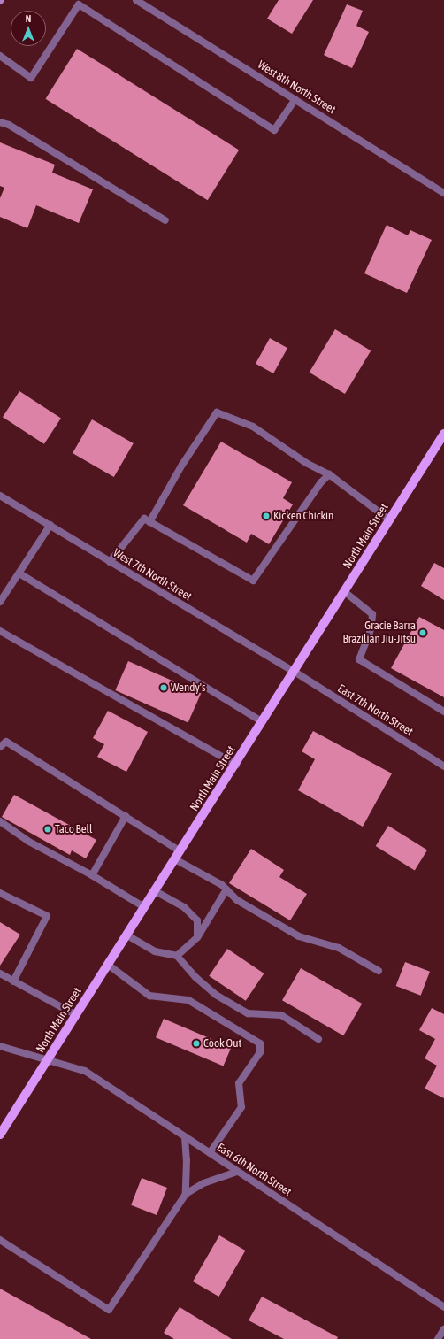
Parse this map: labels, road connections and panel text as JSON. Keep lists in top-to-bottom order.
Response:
{
  "streets": {
    "main road": ["North Main Street"],
    "street": [
      "West 8th North Street",
      "West 7th North Street",
      "East 7th North Street",
      "East 6th North Street"
    ]
  },
  "crossings": [
    ["North Main Street", "West 7th North Street"],
    ["North Main Street", "East 7th North Street"],
    ["North Main Street", "East 6th North Street"],
    ["West 7th North Street", "East 7th North Street"]
  ],
  "places": [
    "Kicken Chickin",
    "Gracie Barra Brazilian Jiu-Jitsu",
    "Wendy's",
    "Taco Bell",
    "Cook Out"
  ],
  "north": "top"
}
